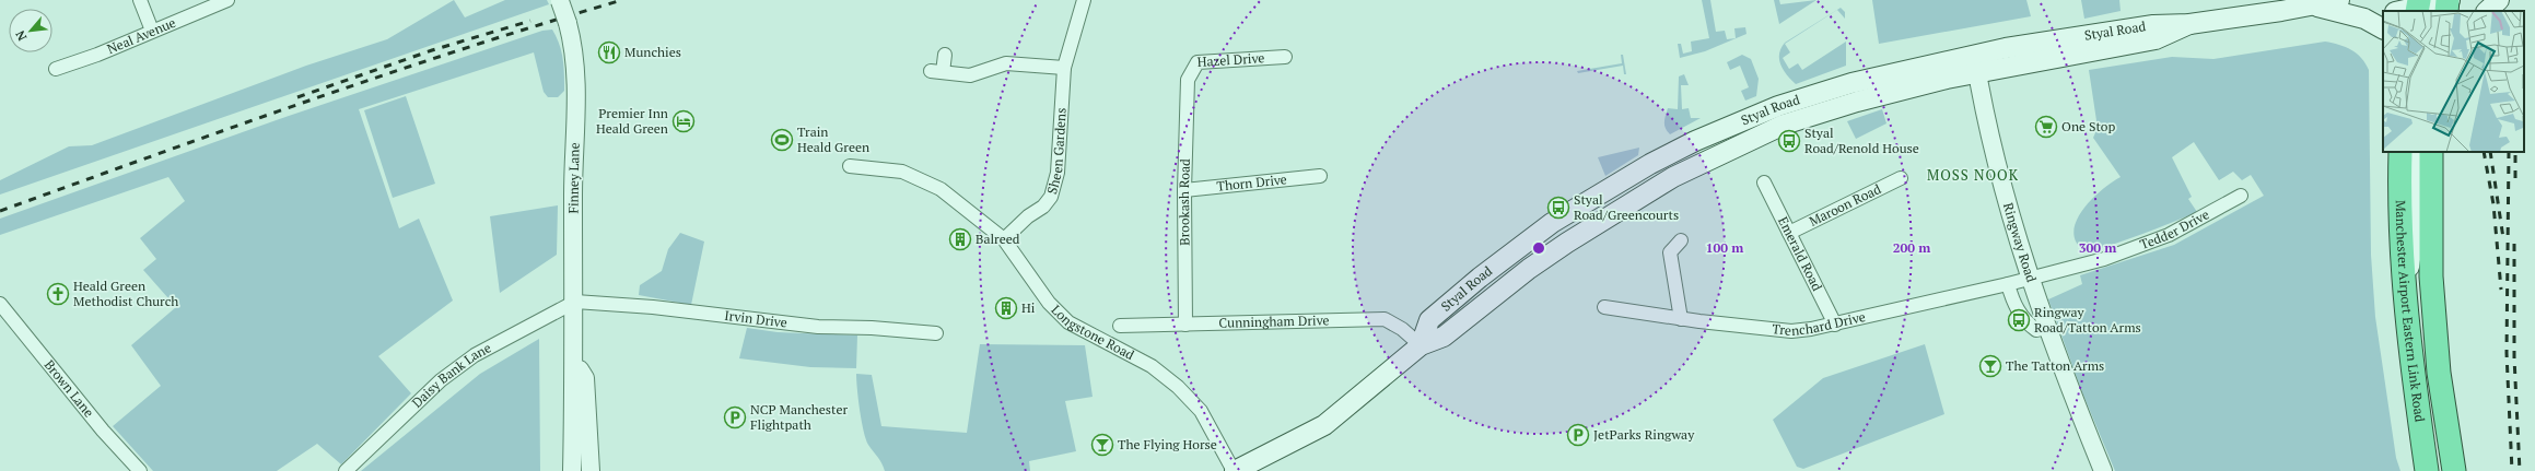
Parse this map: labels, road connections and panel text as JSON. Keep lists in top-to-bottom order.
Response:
{
  "streets": {
    "highway": ["Manchester Airport Eastern Link Road"],
    "main road": ["Styal Road"],
    "street": [
      "Neal Avenue",
      "Hazel Drive",
      "Sheen Gardens",
      "Finney Lane",
      "Thorn Drive",
      "Brookash Road",
      "Maroon Road",
      "Tedder Drive",
      "Ringway Road",
      "Emerald Road",
      "Irvin Drive",
      "Cunningham Drive",
      "Trenchard Drive",
      "Longstone Road",
      "Daisy Bank Lane",
      "Brown Lane"
    ]
  },
  "crossings": [
    ["Styal Road", "Ringway Road"],
    ["Styal Road", "Cunningham Drive"],
    ["Styal Road", "Longstone Road"],
    ["Hazel Drive", "Brookash Road"],
    ["Sheen Gardens", "Longstone Road"],
    ["Finney Lane", "Irvin Drive"],
    ["Finney Lane", "Daisy Bank Lane"],
    ["Thorn Drive", "Brookash Road"],
    ["Brookash Road", "Cunningham Drive"],
    ["Maroon Road", "Emerald Road"],
    ["Tedder Drive", "Ringway Road"],
    ["Tedder Drive", "Trenchard Drive"],
    ["Ringway Road", "Trenchard Drive"],
    ["Emerald Road", "Trenchard Drive"],
    ["Irvin Drive", "Daisy Bank Lane"]
  ],
  "districts": ["MOSS NOOK"],
  "places": {
    "restaurant": ["Munchies"],
    "hotel": ["Premier Inn Heald Green"],
    "supermarket": ["One Stop"],
    "sports": ["Train Heald Green"],
    "bus stop": ["Styal Road/Renold House", "Styal Road/Greencourts", "Ringway Road/Tatton Arms"],
    "building": ["Balreed", "Hi"],
    "church": ["Heald Green Methodist Church"],
    "bar": ["The Tatton Arms", "The Flying Horse"],
    "parking": ["NCP Manchester Flightpath", "JetParks Ringway"]
  },
  "north": "bottom left",
  "rings": ["100 m", "200 m", "300 m"]
}
